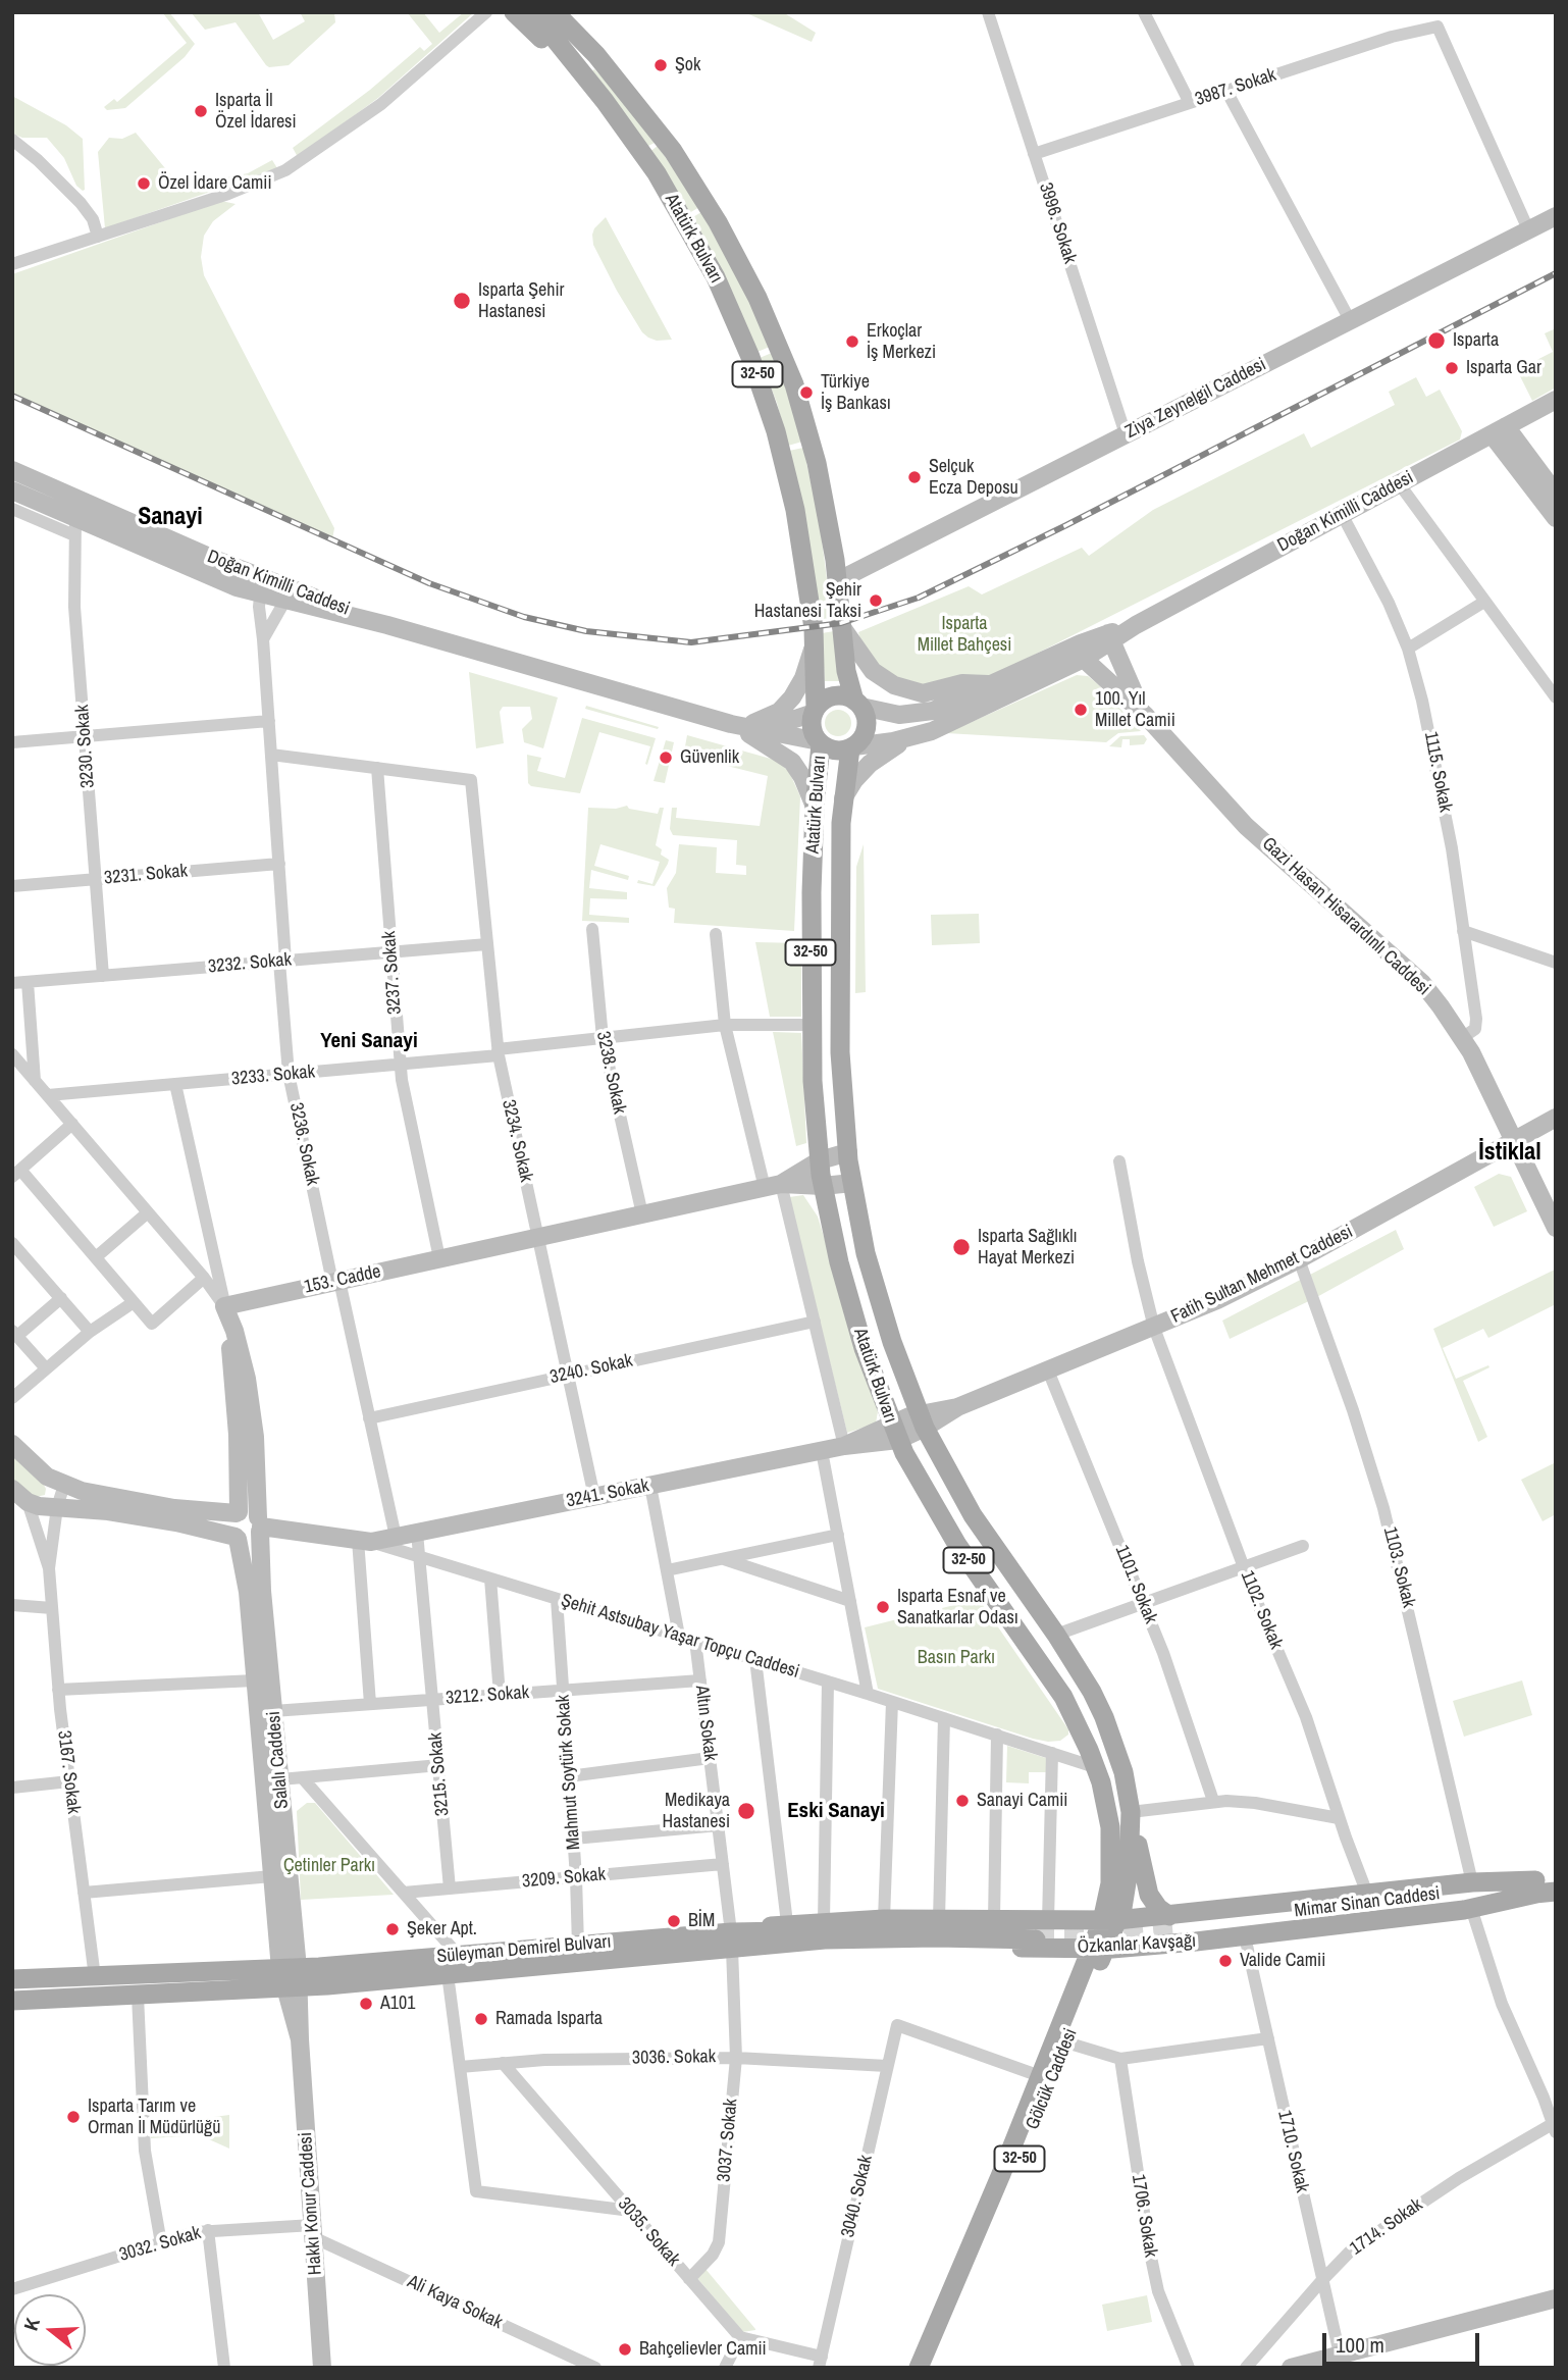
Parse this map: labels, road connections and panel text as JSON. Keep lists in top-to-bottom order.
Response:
{
  "streets": {
    "main road": [
      "Atatürk Bulvarı",
      "32-50",
      "Mimar Sinan Caddesi",
      "Özkanlar Kavşağı",
      "Süleyman Demirel Bulvarı",
      "Gölcük Caddesi"
    ],
    "street": [
      "3987. Sokak",
      "3996. Sokak",
      "Ziya Zeynelgil Caddesi",
      "Doğan Kimilli Caddesi",
      "3230. Sokak",
      "1115. Sokak",
      "3231. Sokak",
      "Gazi Hasan Hisarardınlı Caddesi",
      "3232. Sokak",
      "3237. Sokak",
      "3238. Sokak",
      "3233. Sokak",
      "3234. Sokak",
      "3236. Sokak",
      "Fatih Sultan Mehmet Caddesi",
      "153. Cadde",
      "3240. Sokak",
      "3241. Sokak",
      "1103. Sokak",
      "1101. Sokak",
      "1102. Sokak",
      "Şehit Astsubay Yaşar Topçu Caddesi",
      "3212. Sokak",
      "Altın Sokak",
      "Salalı Caddesi",
      "3167. Sokak",
      "Mahmut Soytürk Sokak",
      "3215. Sokak",
      "3209. Sokak",
      "3036. Sokak",
      "3037. Sokak",
      "1710. Sokak",
      "3040. Sokak",
      "Hakkı Konur Caddesi",
      "1706. Sokak",
      "1714. Sokak",
      "3035. Sokak",
      "3032. Sokak",
      "Ali Kaya Sokak"
    ]
  },
  "crossings": [
    ["3987. Sokak", "3996. Sokak"],
    ["3987. Sokak", "Ziya Zeynelgil Caddesi"],
    ["3996. Sokak", "Ziya Zeynelgil Caddesi"],
    ["Atatürk Bulvarı", "Ziya Zeynelgil Caddesi"],
    ["Atatürk Bulvarı", "Doğan Kimilli Caddesi"],
    ["Atatürk Bulvarı", "3233. Sokak"],
    ["Atatürk Bulvarı", "Fatih Sultan Mehmet Caddesi"],
    ["Atatürk Bulvarı", "3241. Sokak"],
    ["Atatürk Bulvarı", "Şehit Astsubay Yaşar Topçu Caddesi"],
    ["Atatürk Bulvarı", "Özkanlar Kavşağı"],
    ["Atatürk Bulvarı", "Gölcük Caddesi"],
    ["Doğan Kimilli Caddesi", "3230. Sokak"],
    ["Doğan Kimilli Caddesi", "1115. Sokak"],
    ["Doğan Kimilli Caddesi", "Gazi Hasan Hisarardınlı Caddesi"],
    ["Doğan Kimilli Caddesi", "3236. Sokak"],
    ["3230. Sokak", "3231. Sokak"],
    ["3230. Sokak", "3232. Sokak"],
    ["1115. Sokak", "Gazi Hasan Hisarardınlı Caddesi"],
    ["3231. Sokak", "3236. Sokak"],
    ["Gazi Hasan Hisarardınlı Caddesi", "Fatih Sultan Mehmet Caddesi"],
    ["3232. Sokak", "3237. Sokak"],
    ["3232. Sokak", "3234. Sokak"],
    ["3232. Sokak", "3236. Sokak"],
    ["3237. Sokak", "3233. Sokak"],
    ["3237. Sokak", "3234. Sokak"],
    ["3237. Sokak", "153. Cadde"],
    ["3238. Sokak", "3233. Sokak"],
    ["3238. Sokak", "153. Cadde"],
    ["3233. Sokak", "3234. Sokak"],
    ["3233. Sokak", "3236. Sokak"],
    ["3234. Sokak", "153. Cadde"],
    ["3234. Sokak", "3240. Sokak"],
    ["3234. Sokak", "3241. Sokak"],
    ["3236. Sokak", "153. Cadde"],
    ["3236. Sokak", "3240. Sokak"],
    ["3236. Sokak", "3241. Sokak"],
    ["Fatih Sultan Mehmet Caddesi", "3241. Sokak"],
    ["Fatih Sultan Mehmet Caddesi", "1103. Sokak"],
    ["Fatih Sultan Mehmet Caddesi", "1101. Sokak"],
    ["Fatih Sultan Mehmet Caddesi", "1102. Sokak"],
    ["153. Cadde", "Salalı Caddesi"],
    ["3241. Sokak", "Şehit Astsubay Yaşar Topçu Caddesi"],
    ["3241. Sokak", "3215. Sokak"],
    ["1103. Sokak", "Özkanlar Kavşağı"],
    ["1102. Sokak", "Özkanlar Kavşağı"],
    ["Şehit Astsubay Yaşar Topçu Caddesi", "Altın Sokak"],
    ["Şehit Astsubay Yaşar Topçu Caddesi", "Salalı Caddesi"],
    ["Şehit Astsubay Yaşar Topçu Caddesi", "Mahmut Soytürk Sokak"],
    ["Şehit Astsubay Yaşar Topçu Caddesi", "3215. Sokak"],
    ["3212. Sokak", "Altın Sokak"],
    ["3212. Sokak", "Salalı Caddesi"],
    ["3212. Sokak", "Mahmut Soytürk Sokak"],
    ["3212. Sokak", "3215. Sokak"],
    ["Altın Sokak", "3209. Sokak"],
    ["Altın Sokak", "Özkanlar Kavşağı"],
    ["Altın Sokak", "Süleyman Demirel Bulvarı"],
    ["Altın Sokak", "3037. Sokak"],
    ["Salalı Caddesi", "Süleyman Demirel Bulvarı"],
    ["Salalı Caddesi", "Hakkı Konur Caddesi"],
    ["3167. Sokak", "Süleyman Demirel Bulvarı"],
    ["Mahmut Soytürk Sokak", "3209. Sokak"],
    ["Mahmut Soytürk Sokak", "Süleyman Demirel Bulvarı"],
    ["3215. Sokak", "3209. Sokak"],
    ["Mimar Sinan Caddesi", "Özkanlar Kavşağı"],
    ["Özkanlar Kavşağı", "Süleyman Demirel Bulvarı"],
    ["Özkanlar Kavşağı", "Gölcük Caddesi"],
    ["Özkanlar Kavşağı", "3037. Sokak"],
    ["Özkanlar Kavşağı", "1710. Sokak"],
    ["Süleyman Demirel Bulvarı", "3037. Sokak"],
    ["Süleyman Demirel Bulvarı", "Hakkı Konur Caddesi"],
    ["3036. Sokak", "3037. Sokak"],
    ["3036. Sokak", "3040. Sokak"],
    ["3036. Sokak", "3035. Sokak"],
    ["Gölcük Caddesi", "3040. Sokak"],
    ["3037. Sokak", "3035. Sokak"],
    ["1710. Sokak", "1714. Sokak"],
    ["Hakkı Konur Caddesi", "3032. Sokak"],
    ["Hakkı Konur Caddesi", "Ali Kaya Sokak"],
    ["3032. Sokak", "Ali Kaya Sokak"]
  ],
  "districts": [
    "Sanayi",
    "Yeni Sanayi",
    "İstiklal",
    "Eski Sanayi"
  ],
  "parks": ["Isparta Millet Bahçesi", "Basın Parkı", "Çetinler Parkı"],
  "places": [
    "Şok",
    "Isparta İl Özel İdaresi",
    "Özel İdare Camii",
    "Isparta Şehir Hastanesi",
    "Isparta",
    "Erkoçlar İş Merkezi",
    "Isparta Gar",
    "Türkiye İş Bankası",
    "Selçuk Ecza Deposu",
    "Şehir Hastanesi Taksi",
    "100. Yıl Millet Camii",
    "Güvenlik",
    "Isparta Sağlıklı Hayat Merkezi",
    "Isparta Esnaf ve Sanatkarlar Odası",
    "Sanayi Camii",
    "Medikaya Hastanesi",
    "BİM",
    "Şeker Apt.",
    "Valide Camii",
    "A101",
    "Ramada Isparta",
    "Isparta Tarım ve Orman İl Müdürlüğü",
    "Bahçelievler Camii"
  ],
  "scale_bar": "100 m",
  "north": "left"
}
